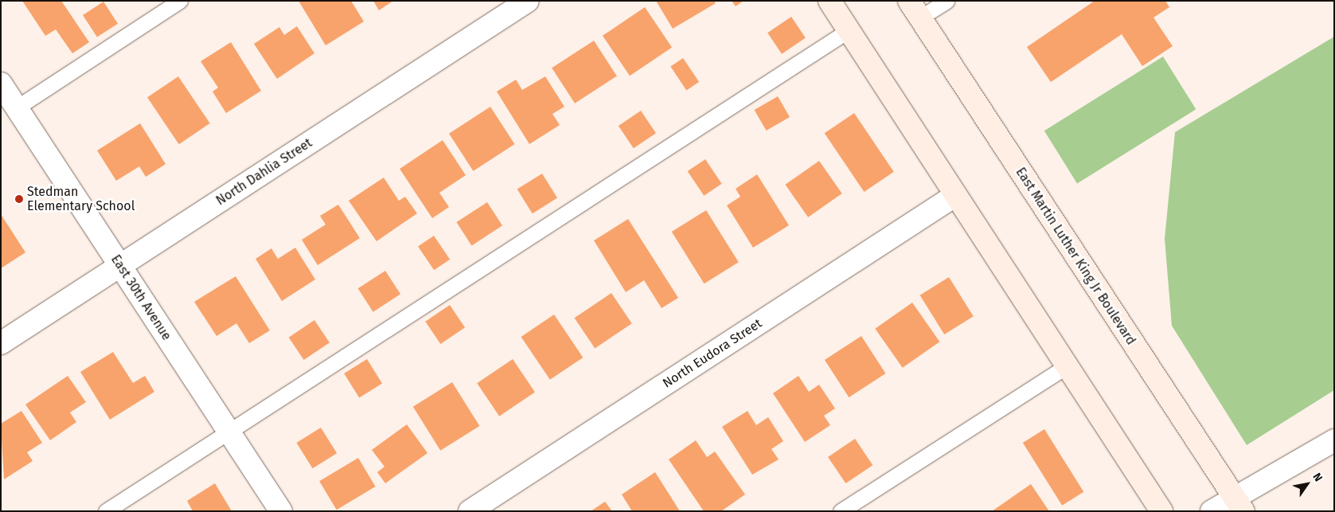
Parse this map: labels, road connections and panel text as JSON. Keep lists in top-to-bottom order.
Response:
{
  "streets": {
    "main road": ["East Martin Luther King Jr Boulevard"],
    "street": ["North Dahlia Street", "East 30th Avenue", "North Eudora Street"]
  },
  "crossings": [
    ["North Dahlia Street", "East 30th Avenue"]
  ],
  "places": ["Stedman Elementary School"],
  "north": "top right"
}
